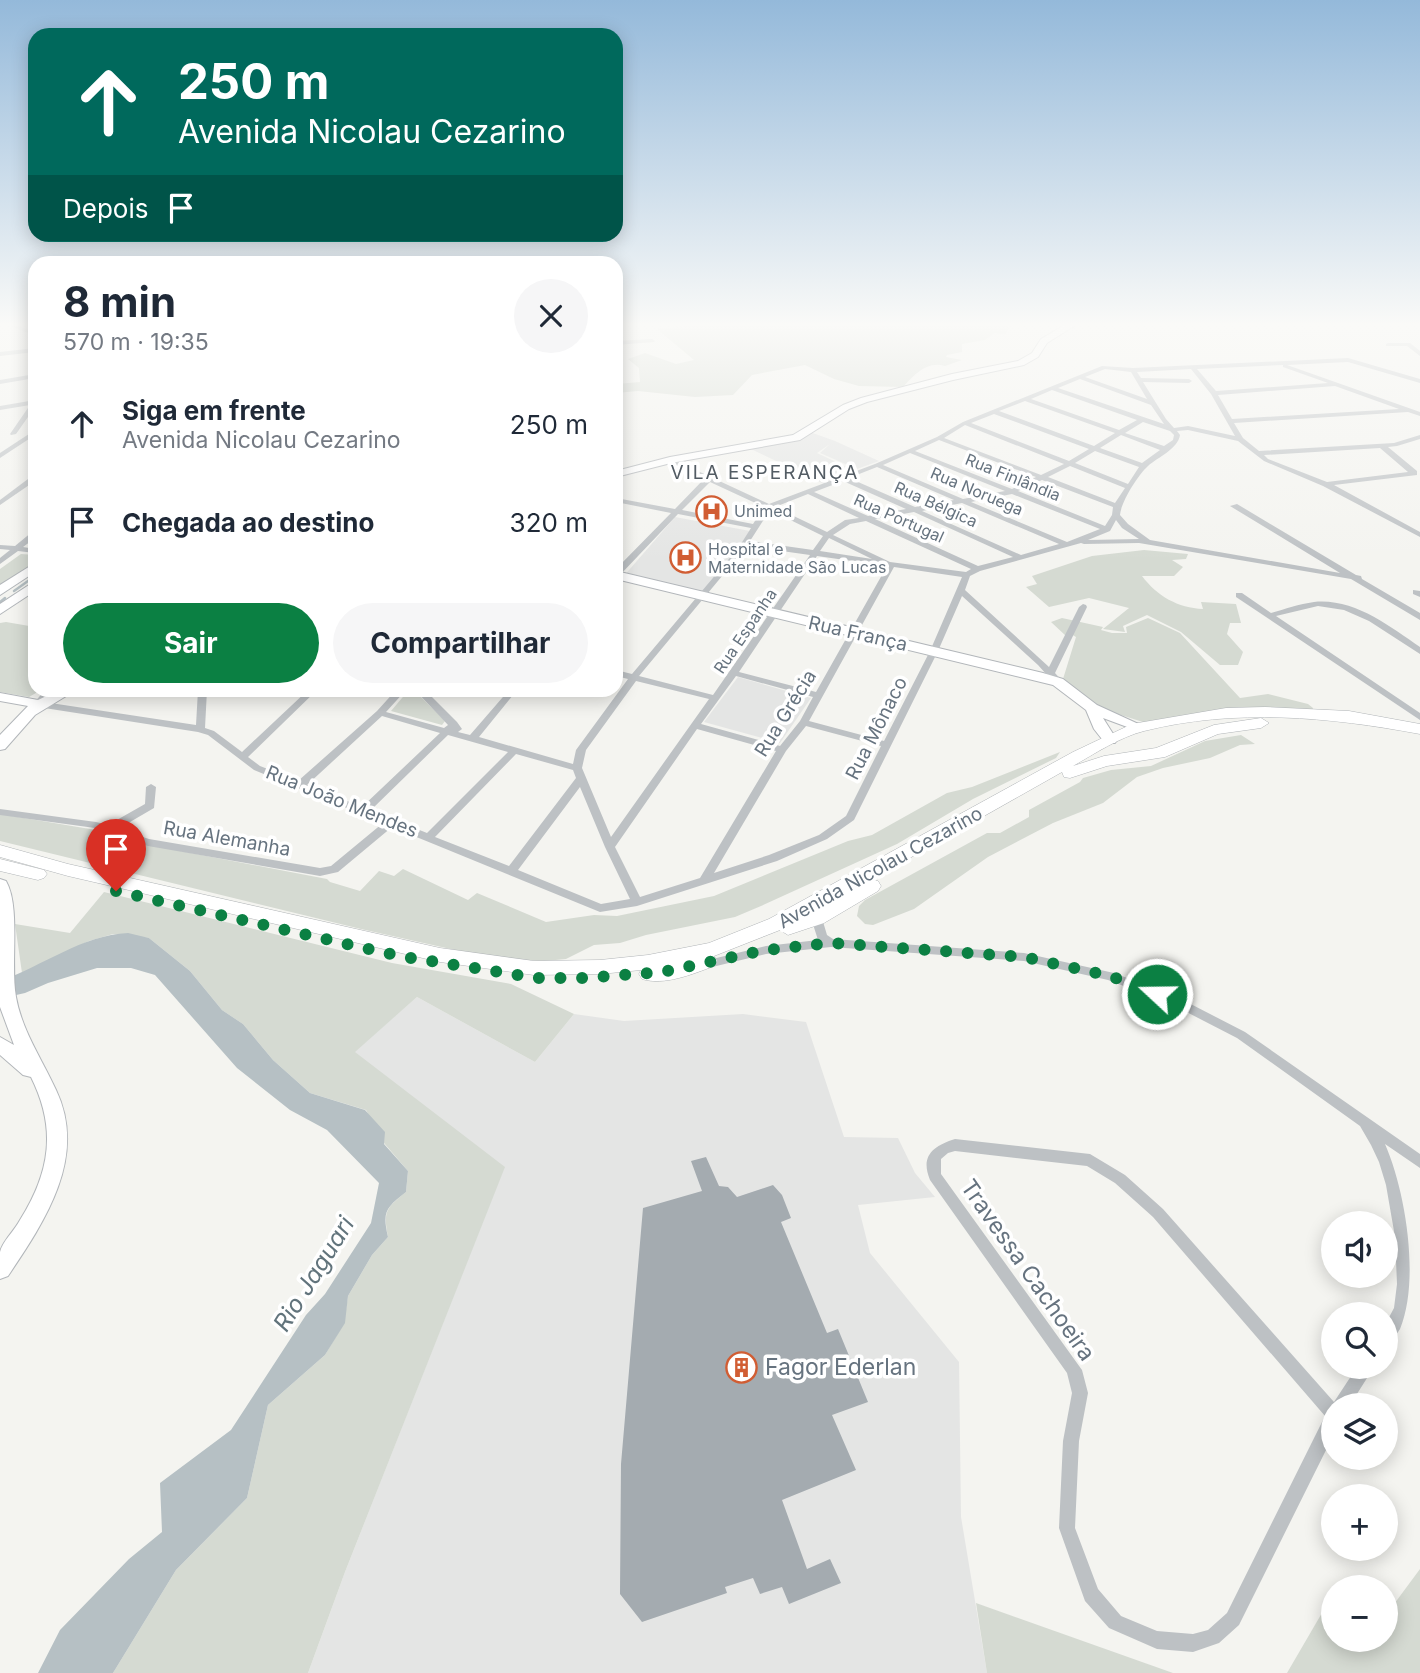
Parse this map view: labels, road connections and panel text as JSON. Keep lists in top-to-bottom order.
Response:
{
  "streets": {
    "main road": ["Avenida Nicolau Cezarino"],
    "street": [
      "Rua Finlândia",
      "Rua Noruega",
      "Rua Bélgica",
      "Rua Portugal",
      "Rua Espanha",
      "Rua França",
      "Rua Grécia",
      "Rua Mônaco",
      "Rua João Mendes",
      "Rua Alemanha",
      "Travessa Cachoeira"
    ]
  },
  "crossings": [
    ["Rua Espanha", "Rua França"],
    ["Rua França", "Rua Grécia"],
    ["Rua França", "Rua Mônaco"],
    ["Rua França", "Avenida Nicolau Cezarino"],
    ["Rua Grécia", "Rua Mônaco"],
    ["Rua Mônaco", "Rua João Mendes"],
    ["Rua João Mendes", "Rua Alemanha"]
  ],
  "districts": ["VILA ESPERANÇA"],
  "water": ["Rio Jaguari"],
  "places": {
    "hospital": ["Unimed", "Hospital e Maternidade São Lucas"],
    "building": ["Fagor Ederlan"]
  },
  "page": {
    "turn": ["250 m", "Avenida Nicolau Cezarino"],
    "then": "Depois",
    "heading": ["8 min", "570 m · 19:35"],
    "list": [
      {
        "name": "Siga em frente",
        "note": "Avenida Nicolau Cezarino",
        "value": "250 m"
      },
      {
        "name": "Chegada ao destino",
        "value": "320 m"
      }
    ],
    "buttons": ["Sair", "Compartilhar"],
    "map_buttons": ["+", "−"]
  }
}
